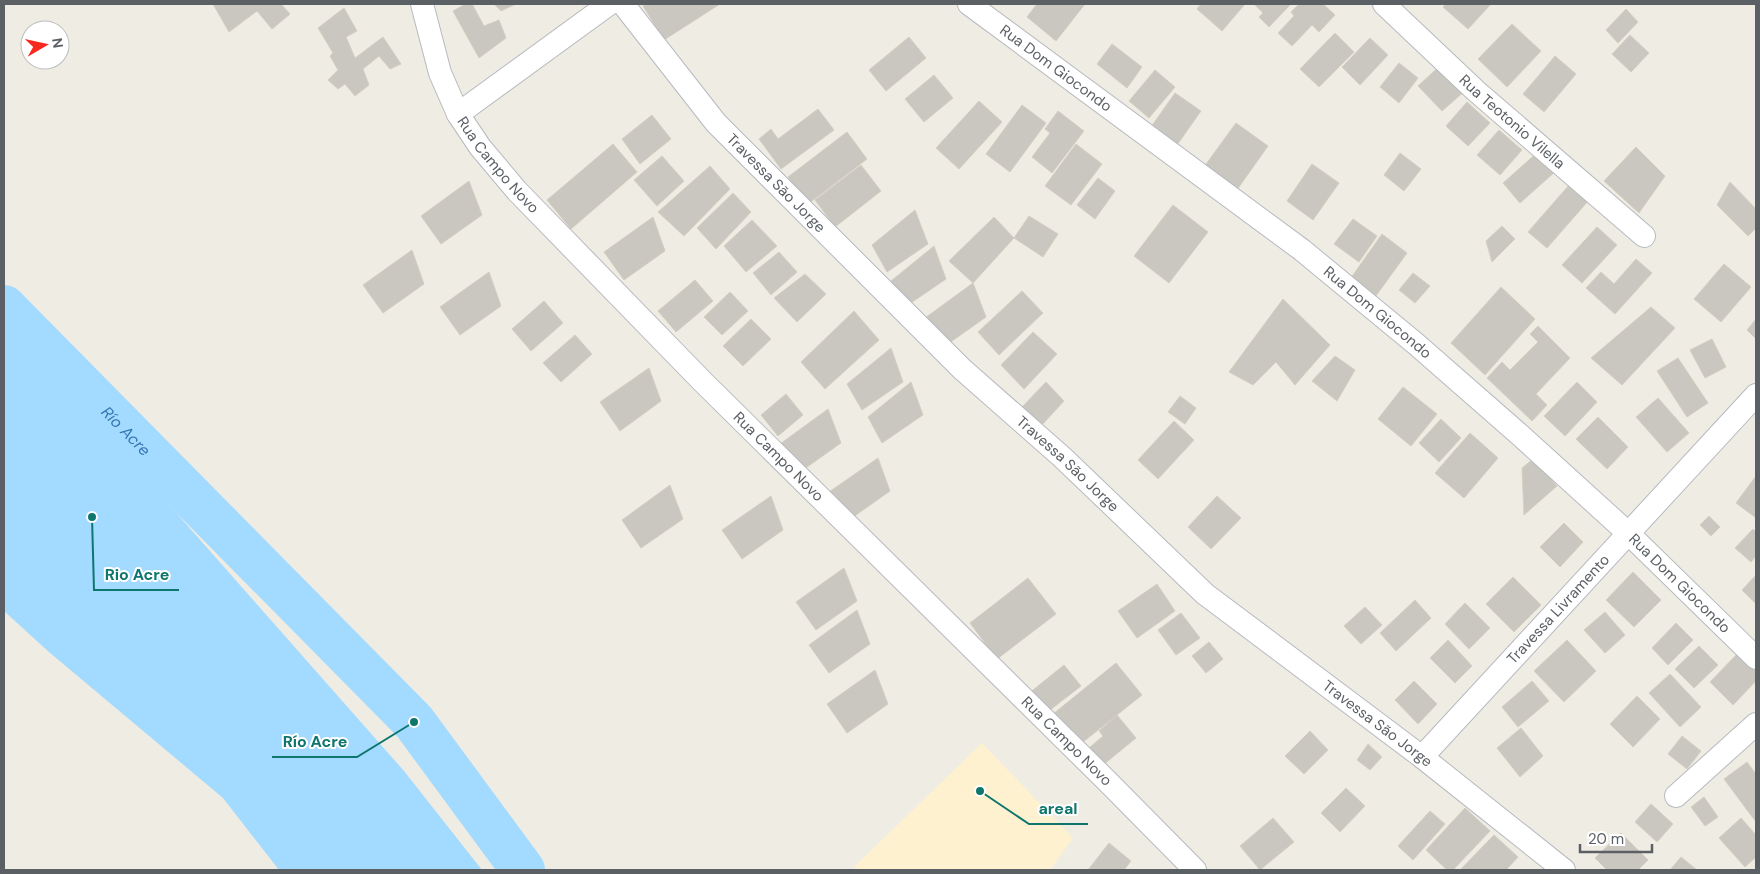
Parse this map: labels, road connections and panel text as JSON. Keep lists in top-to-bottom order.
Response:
{
  "streets": {
    "street": [
      "Rua Dom Giocondo",
      "Rua Teotonio Vilella",
      "Rua Campo Novo",
      "Travessa São Jorge",
      "Travessa Livramento"
    ]
  },
  "crossings": [
    ["Rua Dom Giocondo", "Travessa Livramento"],
    ["Travessa São Jorge", "Travessa Livramento"]
  ],
  "water": ["Río Acre"],
  "places": ["Rio Acre", "Río Acre", "areal"],
  "scale_bar": "20 m",
  "north": "right"
}
